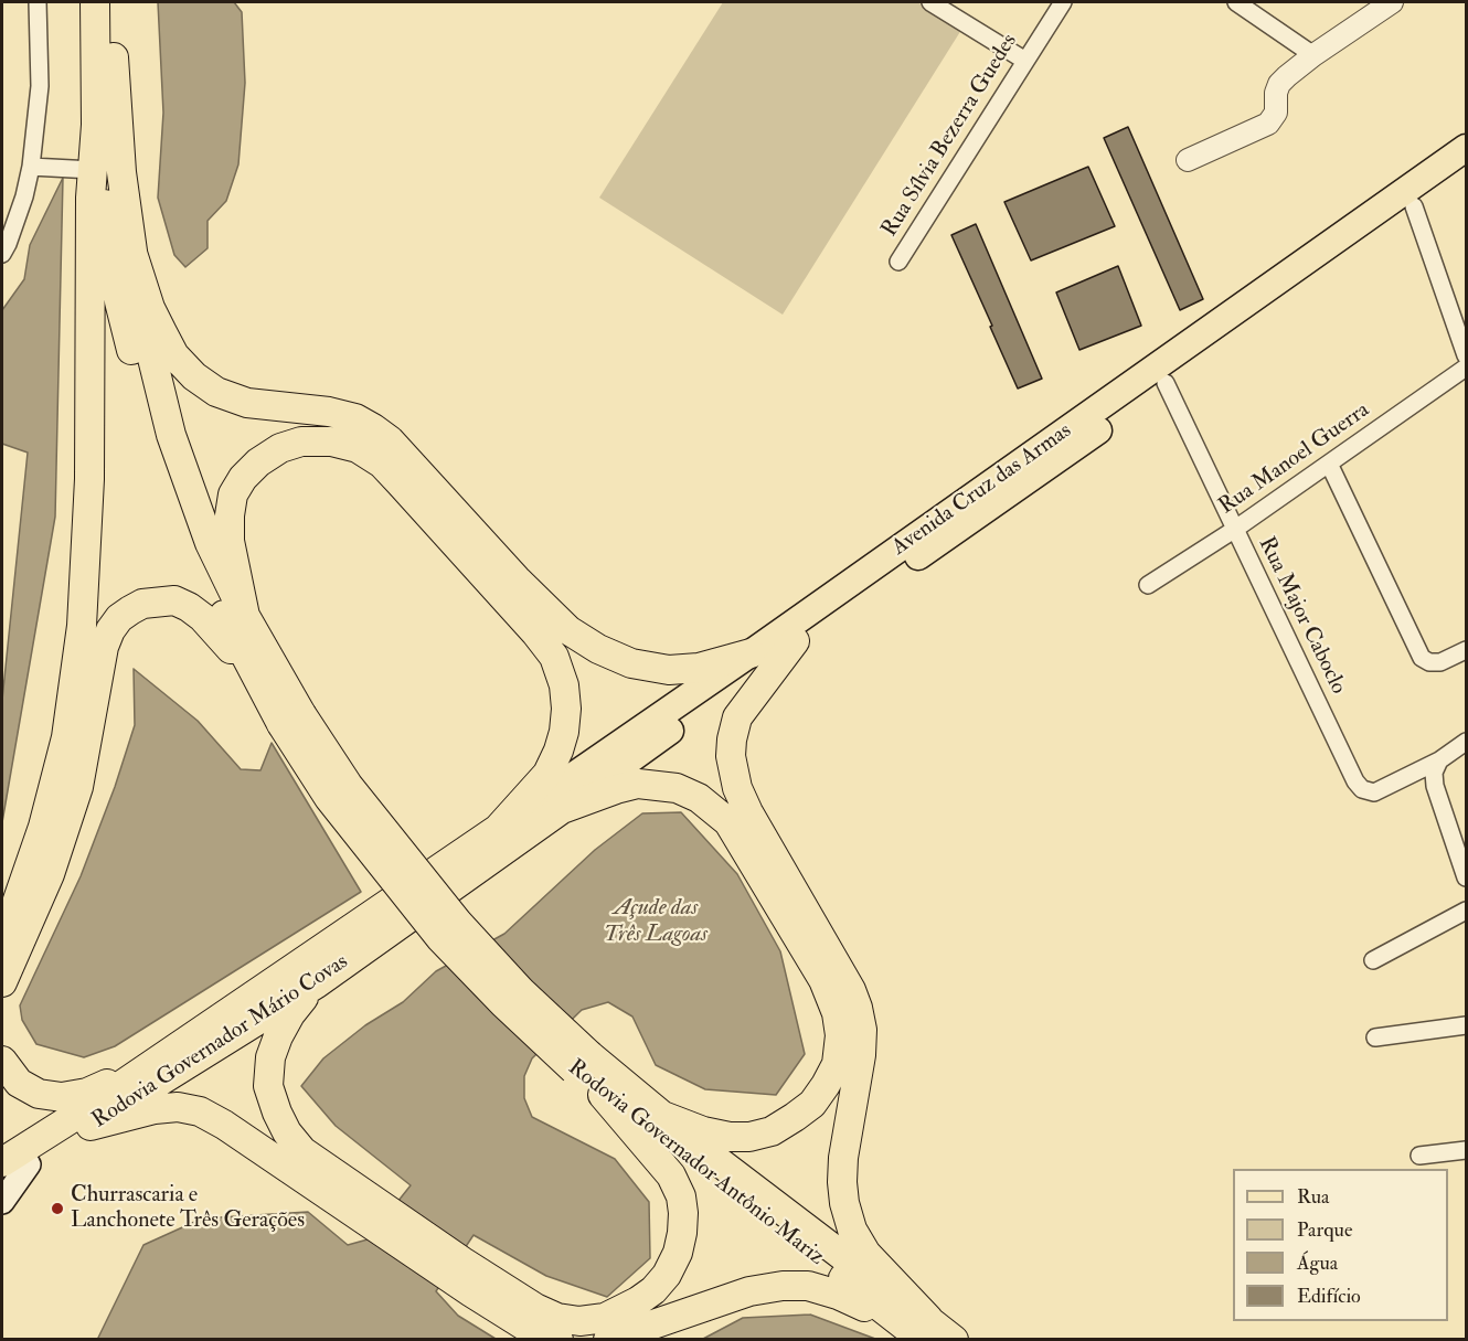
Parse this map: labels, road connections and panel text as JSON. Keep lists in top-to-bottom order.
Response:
{
  "streets": {
    "highway": ["Rodovia Governador Mário Covas", "Rodovia Governador Antônio Mariz"],
    "main road": ["Avenida Cruz das Armas"],
    "street": ["Rua Sílvia Bezerra Guedes", "Rua Manoel Guerra", "Rua Major Caboclo"]
  },
  "crossings": [
    ["Rua Manoel Guerra", "Rua Major Caboclo"],
    ["Avenida Cruz das Armas", "Rua Major Caboclo"],
    ["Avenida Cruz das Armas", "Rodovia Governador Mário Covas"],
    ["Rodovia Governador Mário Covas", "Rodovia Governador Antônio Mariz"]
  ],
  "water": ["Açude das Três Lagoas"],
  "places": ["Churrascaria e Lanchonete Três Gerações"],
  "legend": [
    "Rua",
    "Parque",
    "Água",
    "Edifício"
  ]
}
